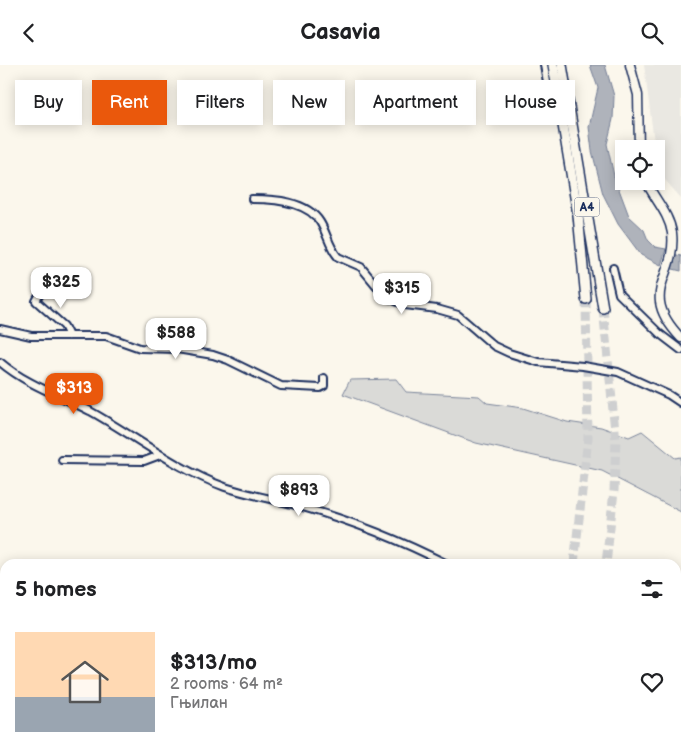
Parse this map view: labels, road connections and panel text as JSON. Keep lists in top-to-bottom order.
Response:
{
  "streets": {
    "highway": ["A4"]
  },
  "page": {
    "header": "Casavia",
    "chip": [
      "Buy",
      "Rent",
      "Filters",
      "New",
      "Apartment",
      "House"
    ],
    "price": [
      "$325",
      "$315",
      "$588",
      "$313",
      "$893"
    ],
    "heading": "5 homes",
    "list": [
      {
        "name": "$313/mo",
        "note": "2 rooms · 64 m² · Гњилан"
      }
    ]
  }
}
